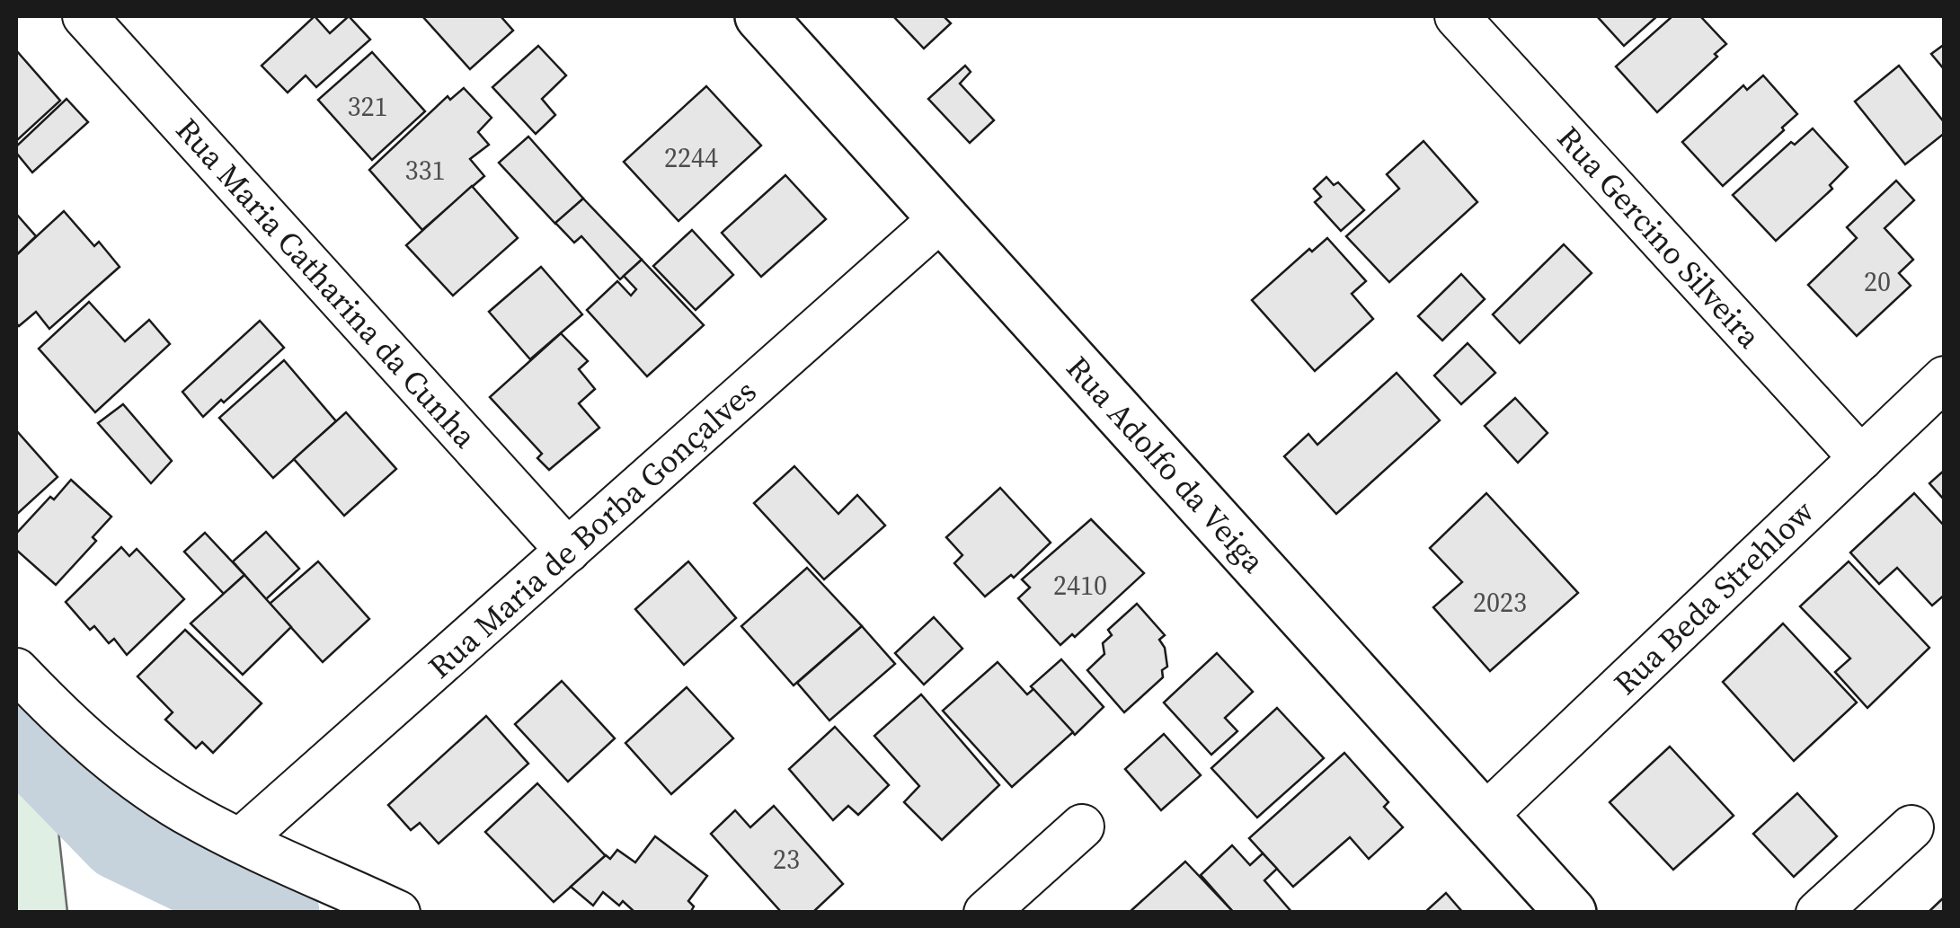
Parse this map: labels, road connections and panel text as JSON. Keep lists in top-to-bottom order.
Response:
{
  "streets": {
    "street": [
      "Rua Gercino Silveira",
      "Rua Maria Catharina da Cunha",
      "Rua Adolfo da Veiga",
      "Rua Maria de Borba Gonçalves",
      "Rua Beda Strehlow"
    ]
  },
  "crossings": [
    ["Rua Gercino Silveira", "Rua Beda Strehlow"],
    ["Rua Maria Catharina da Cunha", "Rua Maria de Borba Gonçalves"],
    ["Rua Adolfo da Veiga", "Rua Maria de Borba Gonçalves"],
    ["Rua Adolfo da Veiga", "Rua Beda Strehlow"]
  ],
  "house_numbers": [
    "321",
    "2244",
    "331",
    "20",
    "2410",
    "2023",
    "23"
  ]
}
